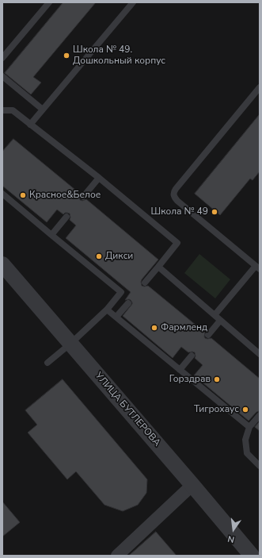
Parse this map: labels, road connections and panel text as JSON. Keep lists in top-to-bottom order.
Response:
{
  "streets": {
    "street": ["УЛИЦА БУТЛЕРОВА"]
  },
  "places": [
    "Школа № 49. Дошкольный корпус",
    "Красное&Белое",
    "Школа № 49",
    "Дикси",
    "Фармленд",
    "Горздрав",
    "Тигрохаус"
  ],
  "north": "bottom"
}
